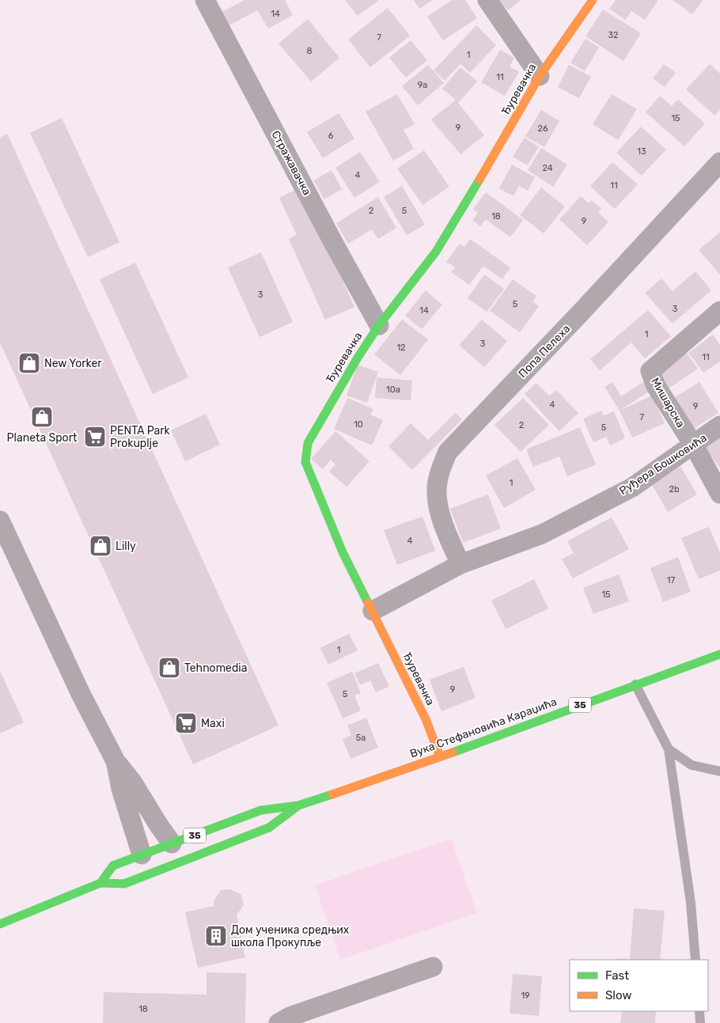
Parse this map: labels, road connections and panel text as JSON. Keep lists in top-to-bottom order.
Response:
{
  "streets": {
    "main road": ["Ђуревачка", "35", "Вука Стефановића Караџића"],
    "street": [
      "Стражавачка",
      "Попа Пелеха",
      "Мишарска",
      "Руђера Бошковића"
    ]
  },
  "crossings": [
    ["Ђуревачка", "Стражавачка"],
    ["Ђуревачка", "Руђера Бошковића"],
    ["Ђуревачка", "Вука Стефановића Караџића"],
    ["Попа Пелеха", "Руђера Бошковића"],
    ["Мишарска", "Руђера Бошковића"]
  ],
  "places": {
    "shop": [
      "New Yorker",
      "Planeta Sport",
      "Lilly",
      "Tehnomedia"
    ],
    "supermarket": ["PENTA Park Prokuplje", "Maxi"],
    "building": ["Дом ученика средњих школа Прокупље"]
  },
  "house_numbers": [
    "14",
    "32",
    "7",
    "8",
    "1",
    "11",
    "9a",
    "15",
    "9",
    "26",
    "6",
    "13",
    "24",
    "4",
    "11",
    "2",
    "5",
    "18",
    "9",
    "3",
    "5",
    "3",
    "14",
    "1",
    "3",
    "12",
    "11",
    "10a",
    "4",
    "9",
    "7",
    "10",
    "2",
    "5",
    "1",
    "2b",
    "4",
    "17",
    "15",
    "1",
    "9",
    "5",
    "5a",
    "19",
    "18"
  ],
  "legend": ["Fast", "Slow"]
}
